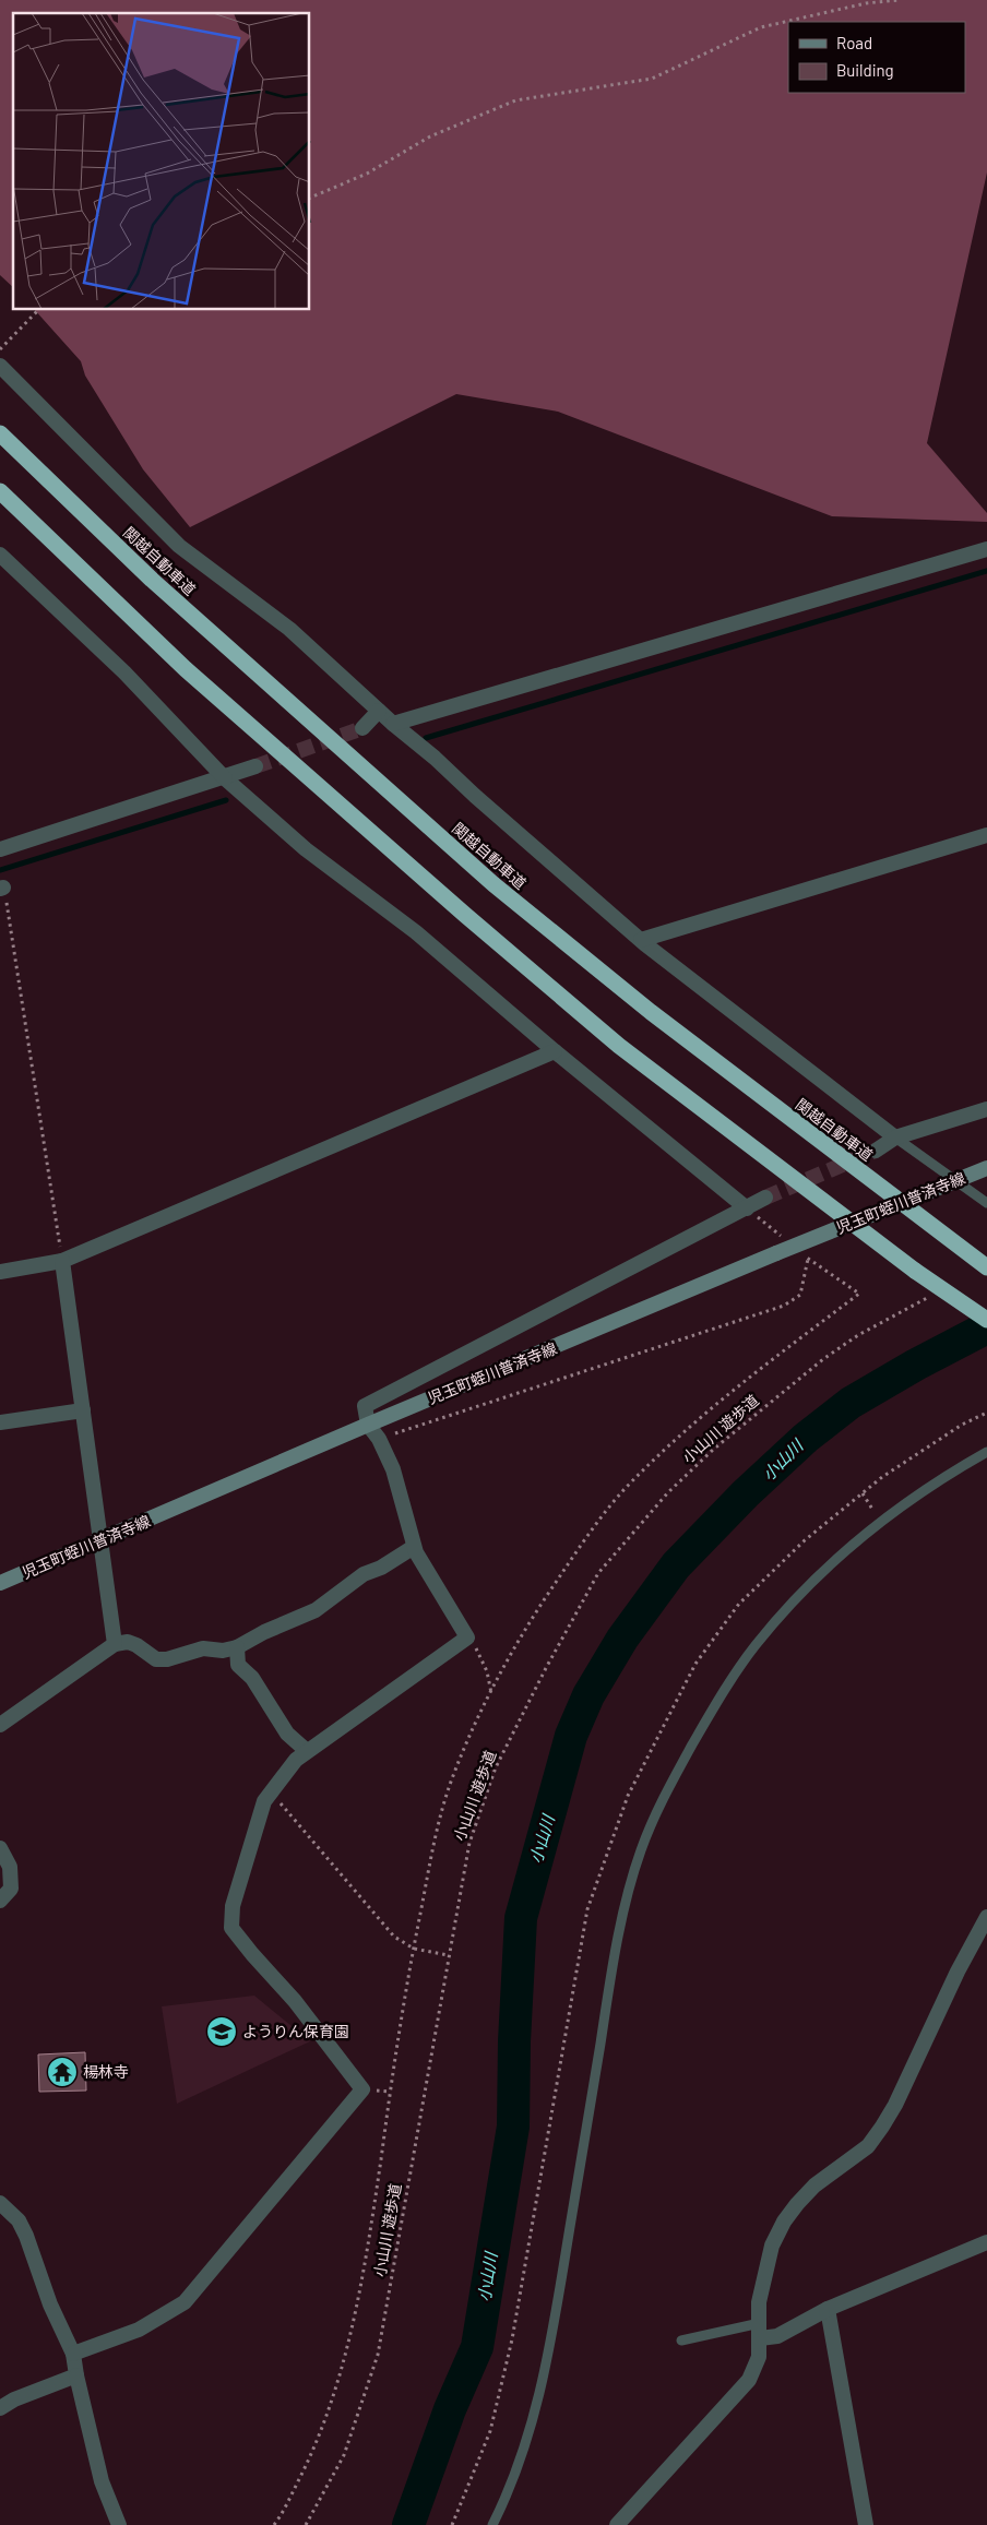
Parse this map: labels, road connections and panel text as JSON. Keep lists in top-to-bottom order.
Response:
{
  "streets": {
    "highway": ["関越自動車道"],
    "main road": ["児玉町蛭川普済寺線"],
    "path": ["小山川 遊歩道"]
  },
  "water": ["小山川"],
  "places": {
    "school or university": ["ようりん保育園"],
    "temple": ["楊林寺"]
  },
  "legend": ["Road", "Building"]
}
